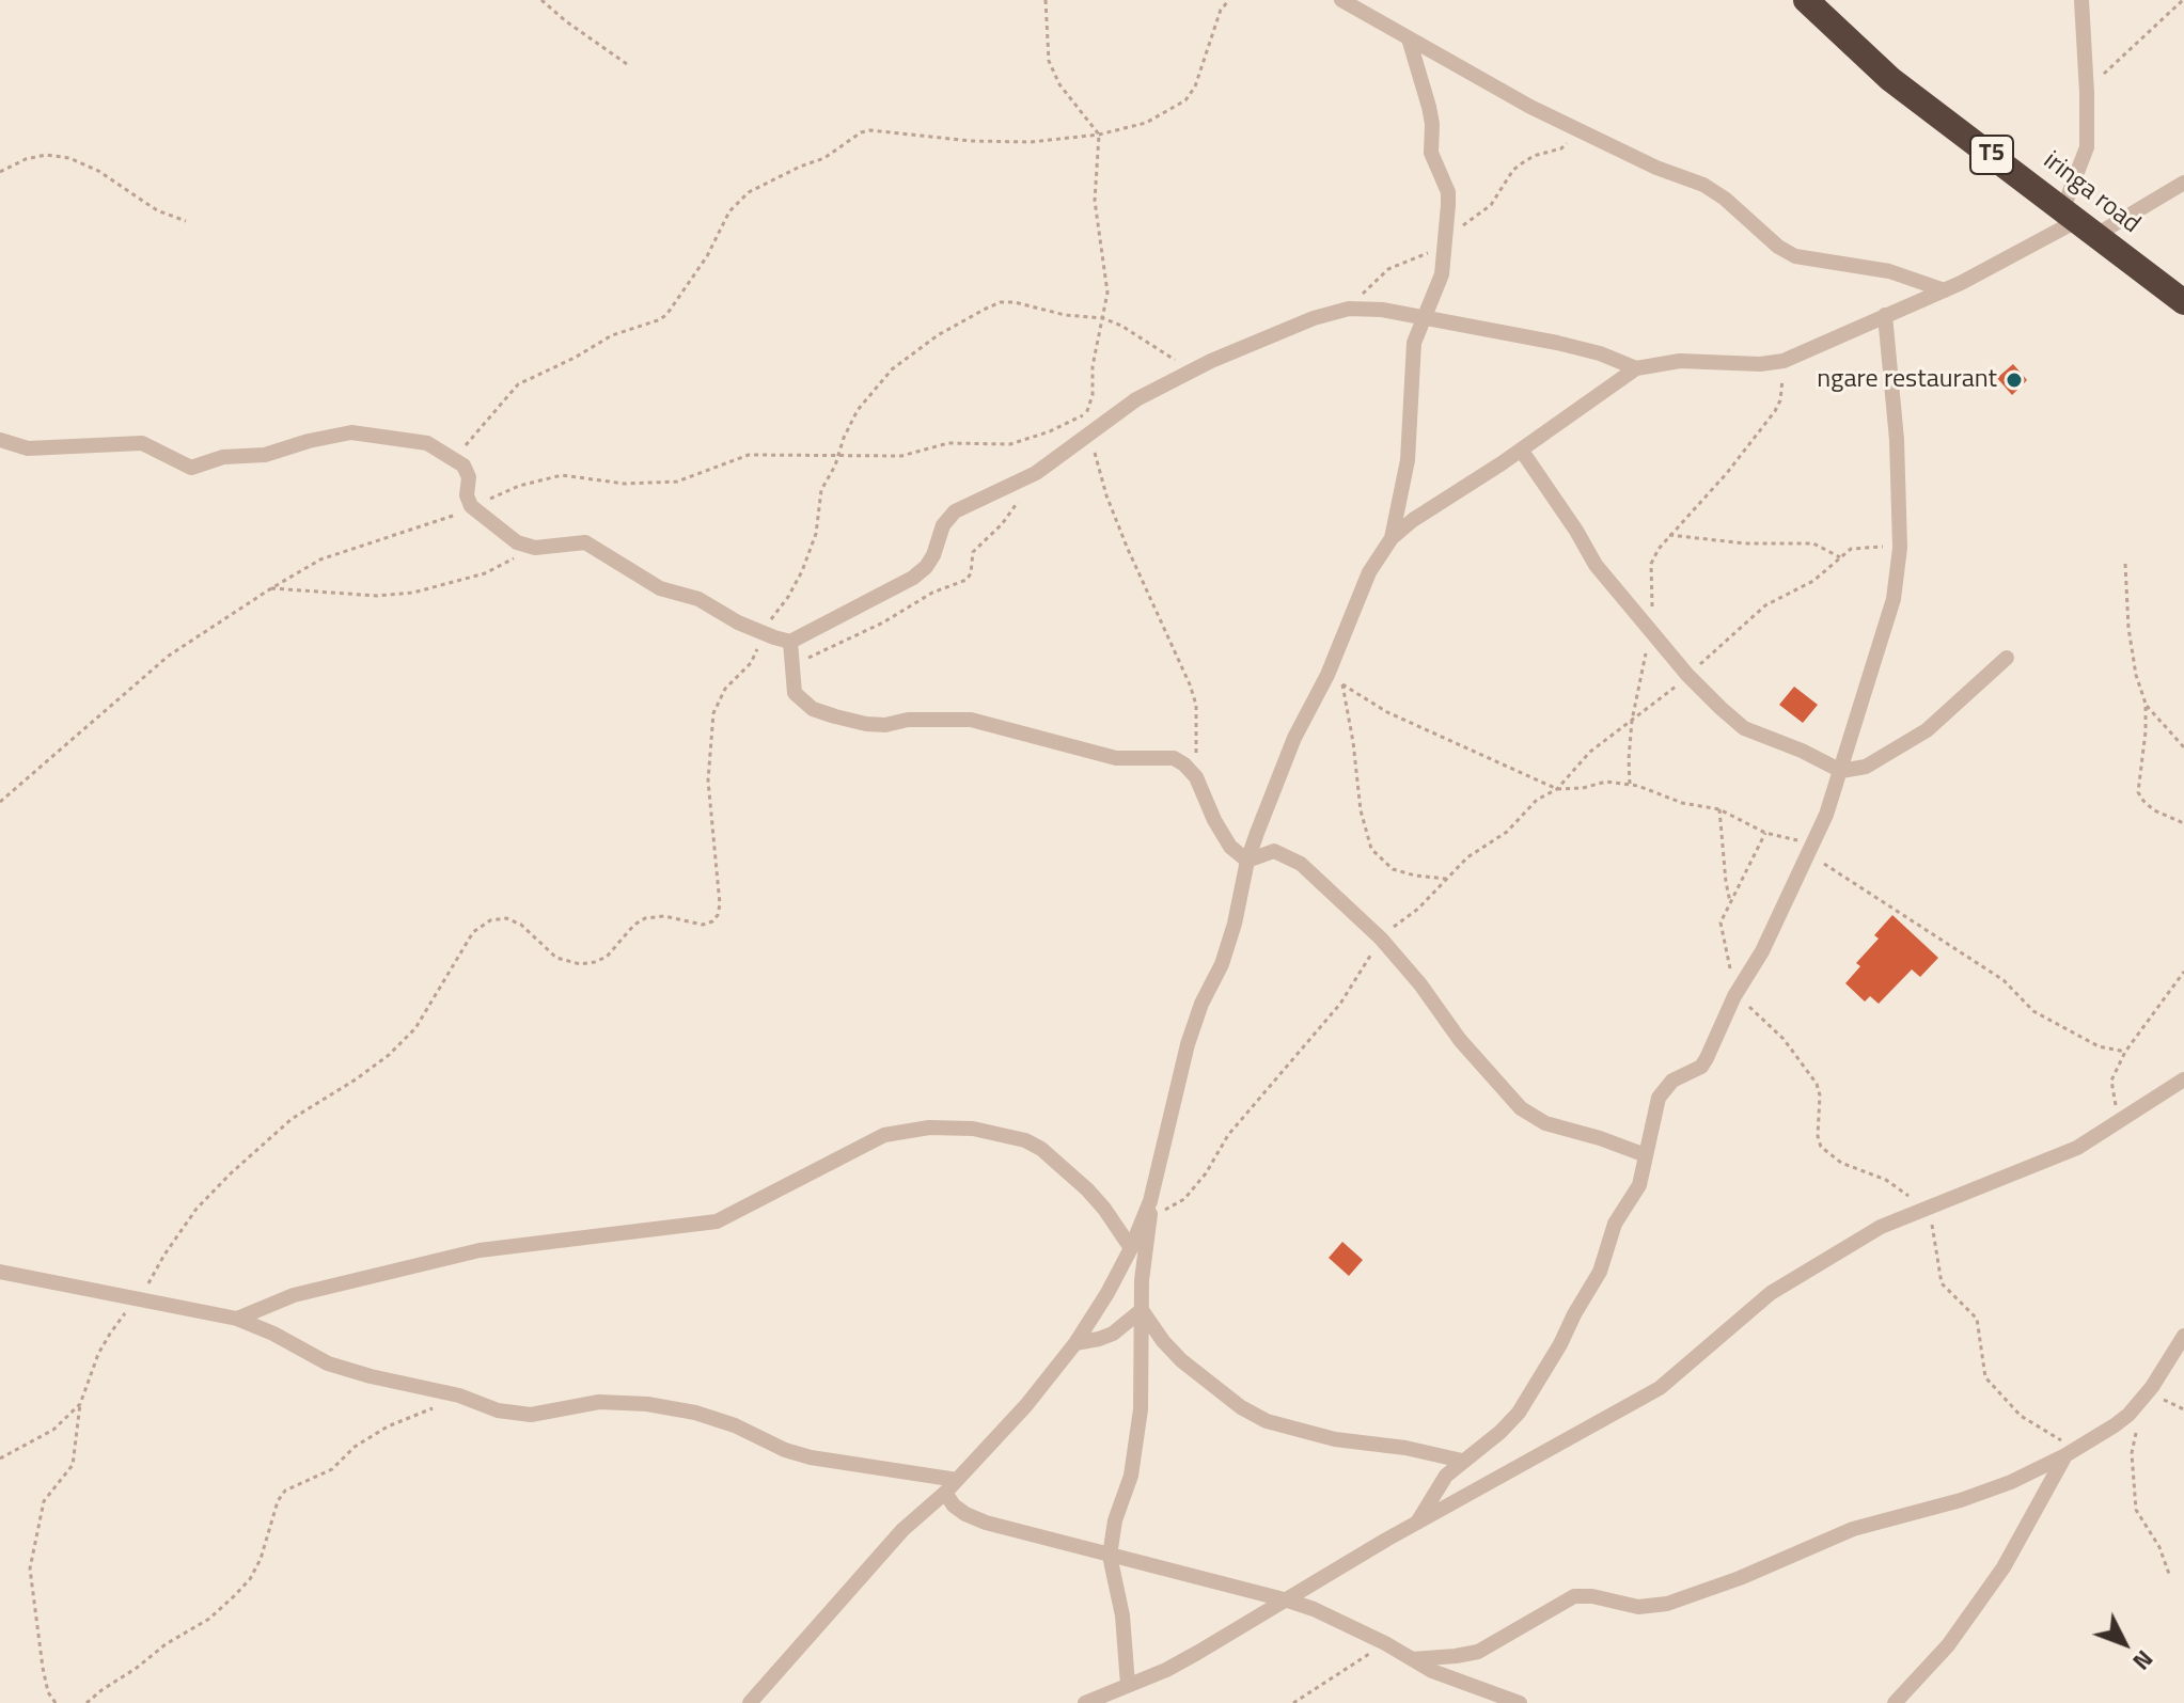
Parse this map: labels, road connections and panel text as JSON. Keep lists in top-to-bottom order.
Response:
{
  "streets": {
    "highway": ["T5", "iringa road"]
  },
  "places": ["ngare restaurant"],
  "north": "bottom right"
}
